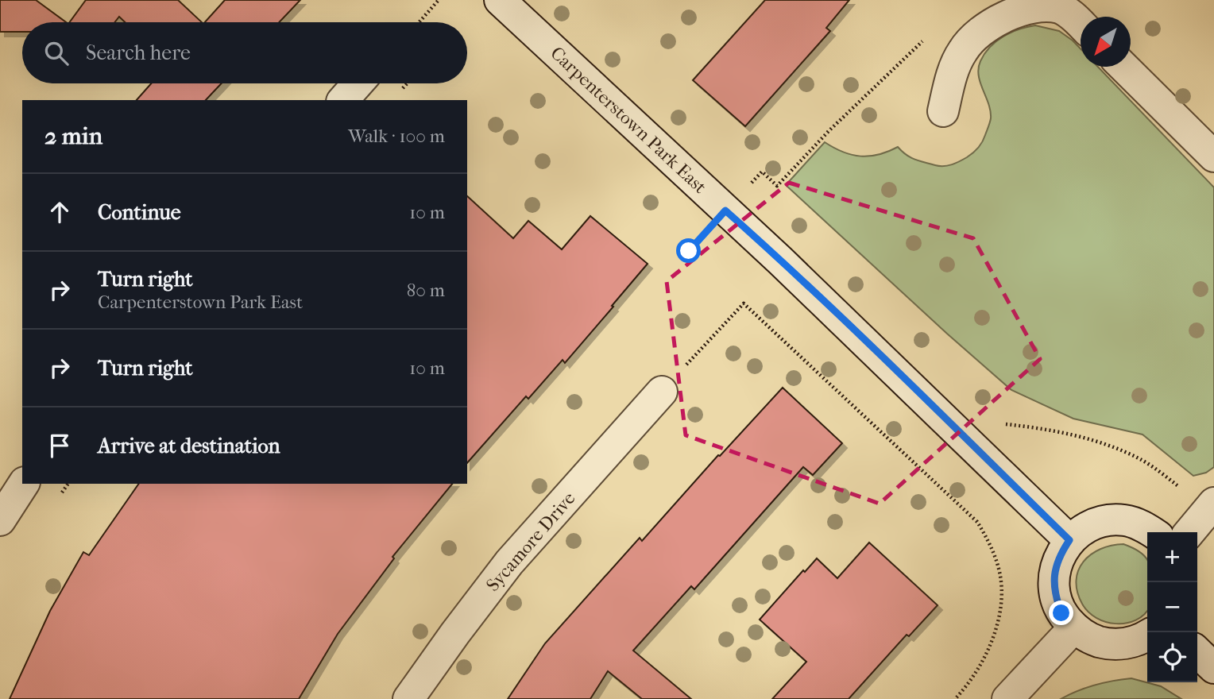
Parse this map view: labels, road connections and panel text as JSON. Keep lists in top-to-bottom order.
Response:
{
  "streets": {
    "street": ["Carpenterstown Park East", "Sycamore Drive"]
  },
  "north": "bottom left",
  "page": {
    "search": "Search here",
    "heading": ["2 min", "Walk · 100 m"],
    "list": [
      ["Continue", "10 m"],
      ["Turn right", "Carpenterstown Park East", "80 m"],
      ["Turn right", "10 m"],
      "Arrive at destination"
    ],
    "map_buttons": ["+", "−"]
  }
}
